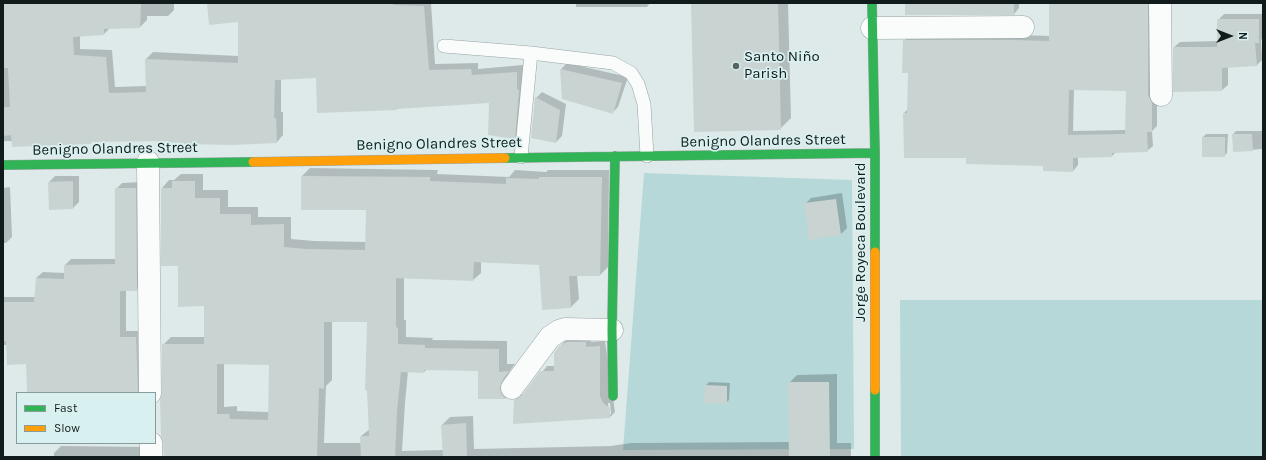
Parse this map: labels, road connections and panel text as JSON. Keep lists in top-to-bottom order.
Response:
{
  "streets": {
    "street": ["Benigno Olandres Street", "Jorge Royeca Boulevard"]
  },
  "crossings": [
    ["Benigno Olandres Street", "Jorge Royeca Boulevard"]
  ],
  "places": ["Santo Niño Parish"],
  "legend": ["Fast", "Slow"],
  "north": "right"
}
